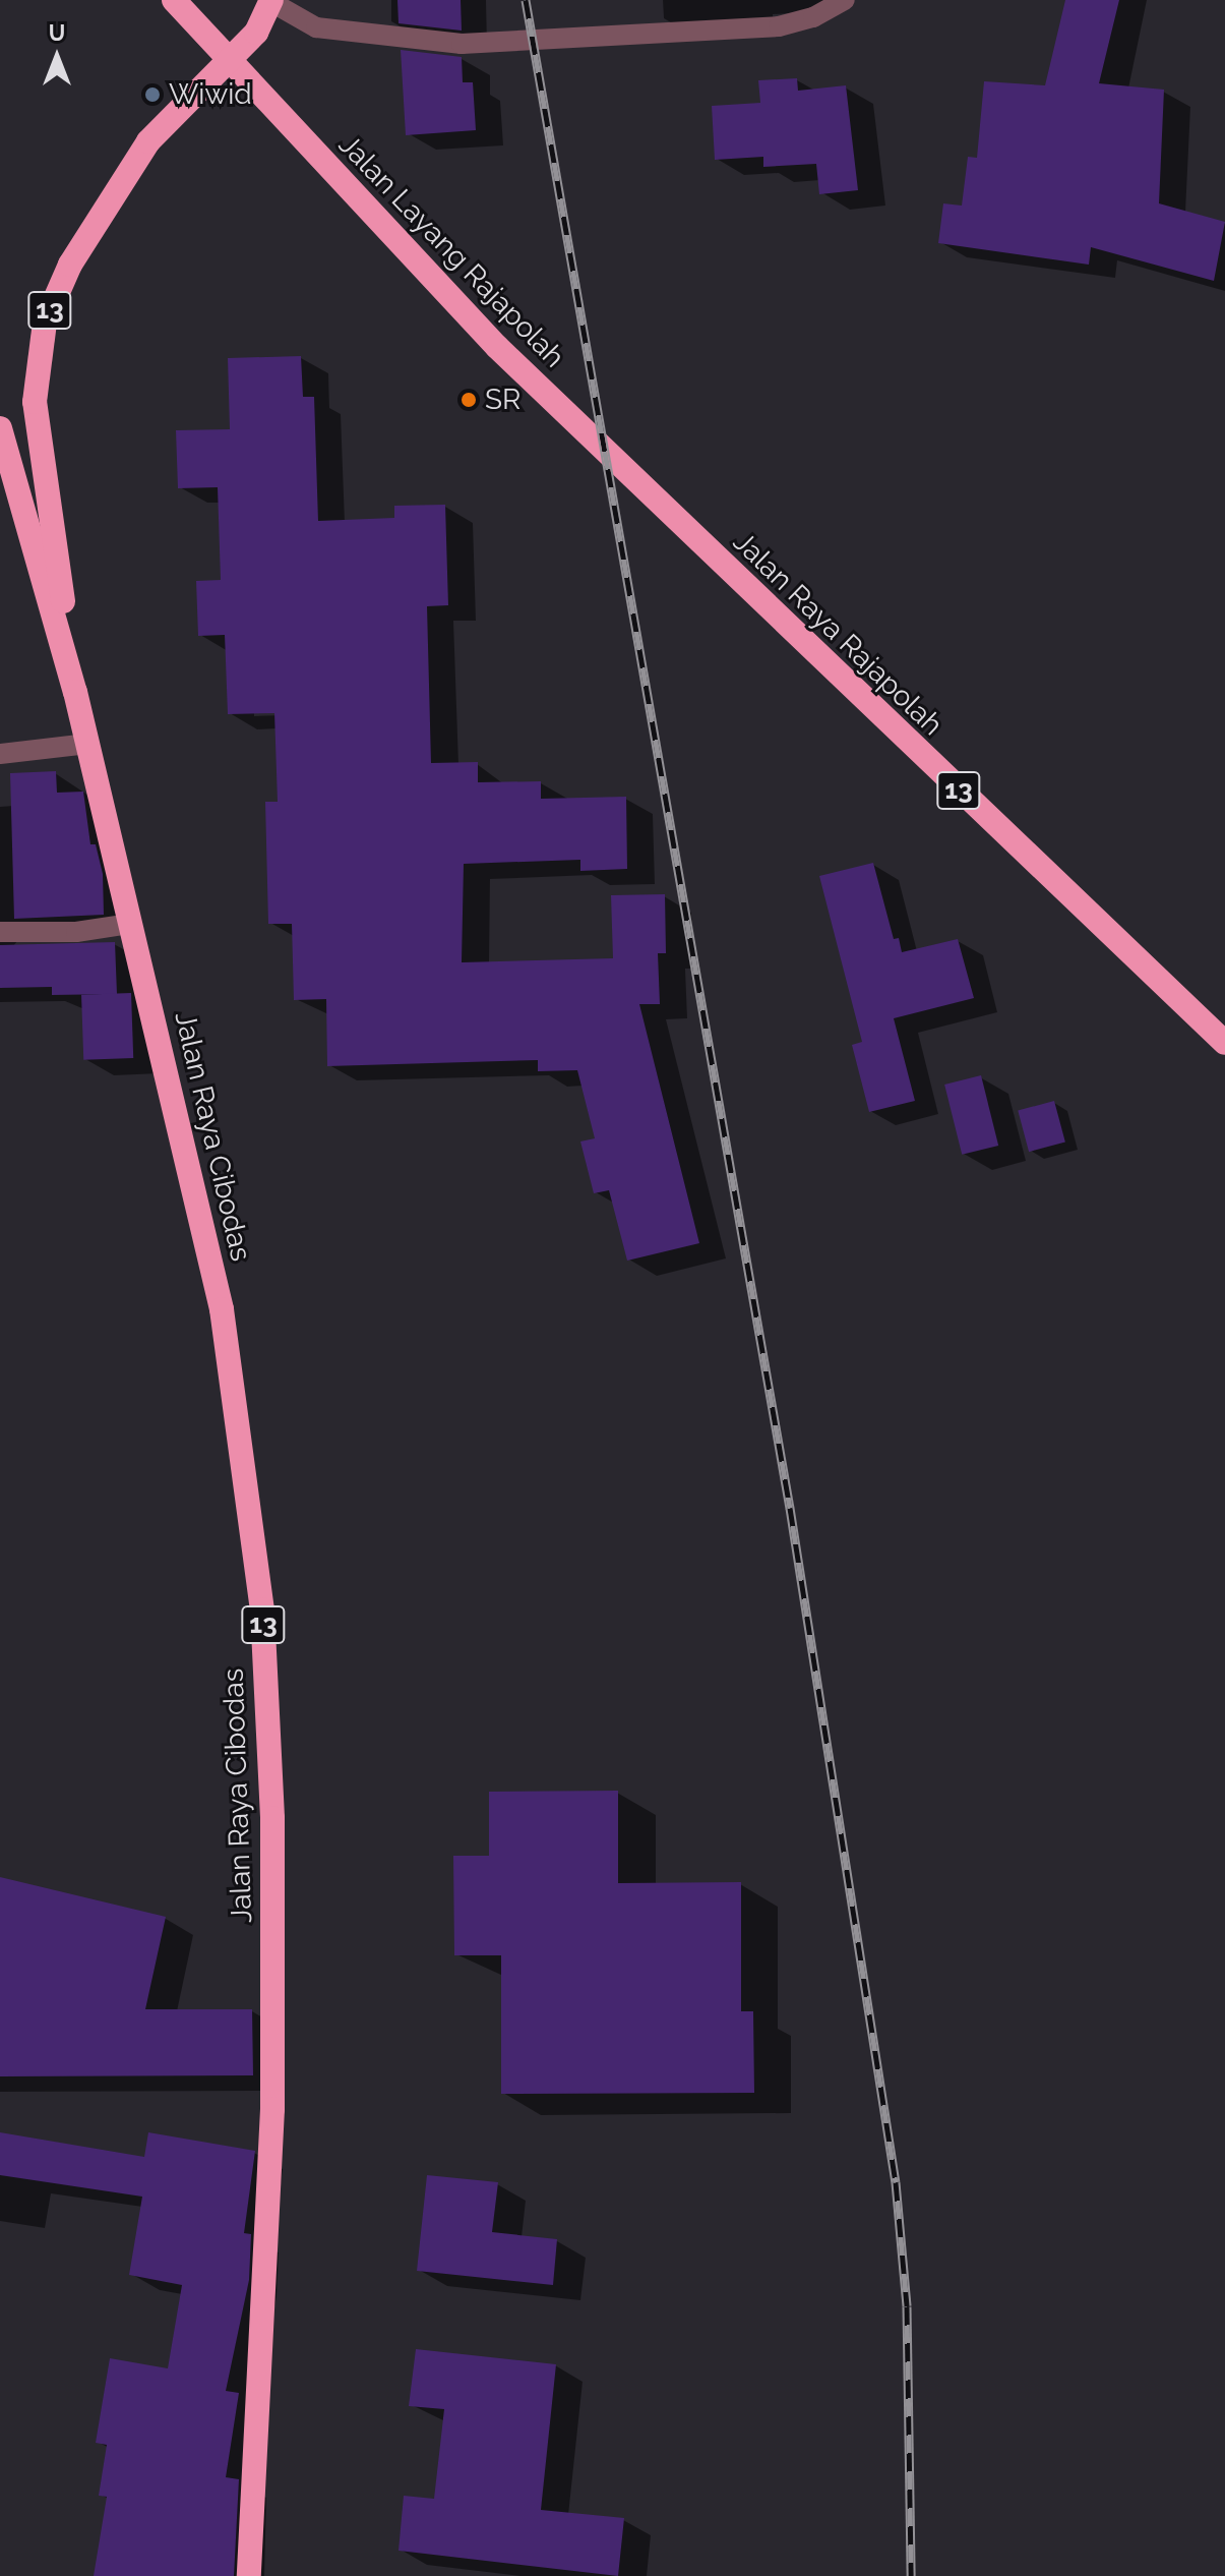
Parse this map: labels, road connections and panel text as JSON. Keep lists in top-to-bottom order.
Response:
{
  "streets": {
    "highway": [
      "Jalan Layang Rajapolah",
      "13",
      "Jalan Raya Rajapolah",
      "Jalan Raya Cibodas"
    ]
  },
  "crossings": [
    ["Jalan Layang Rajapolah", "Jalan Raya Rajapolah"]
  ],
  "places": ["Wiwid", "SR"],
  "north": "top"
}
